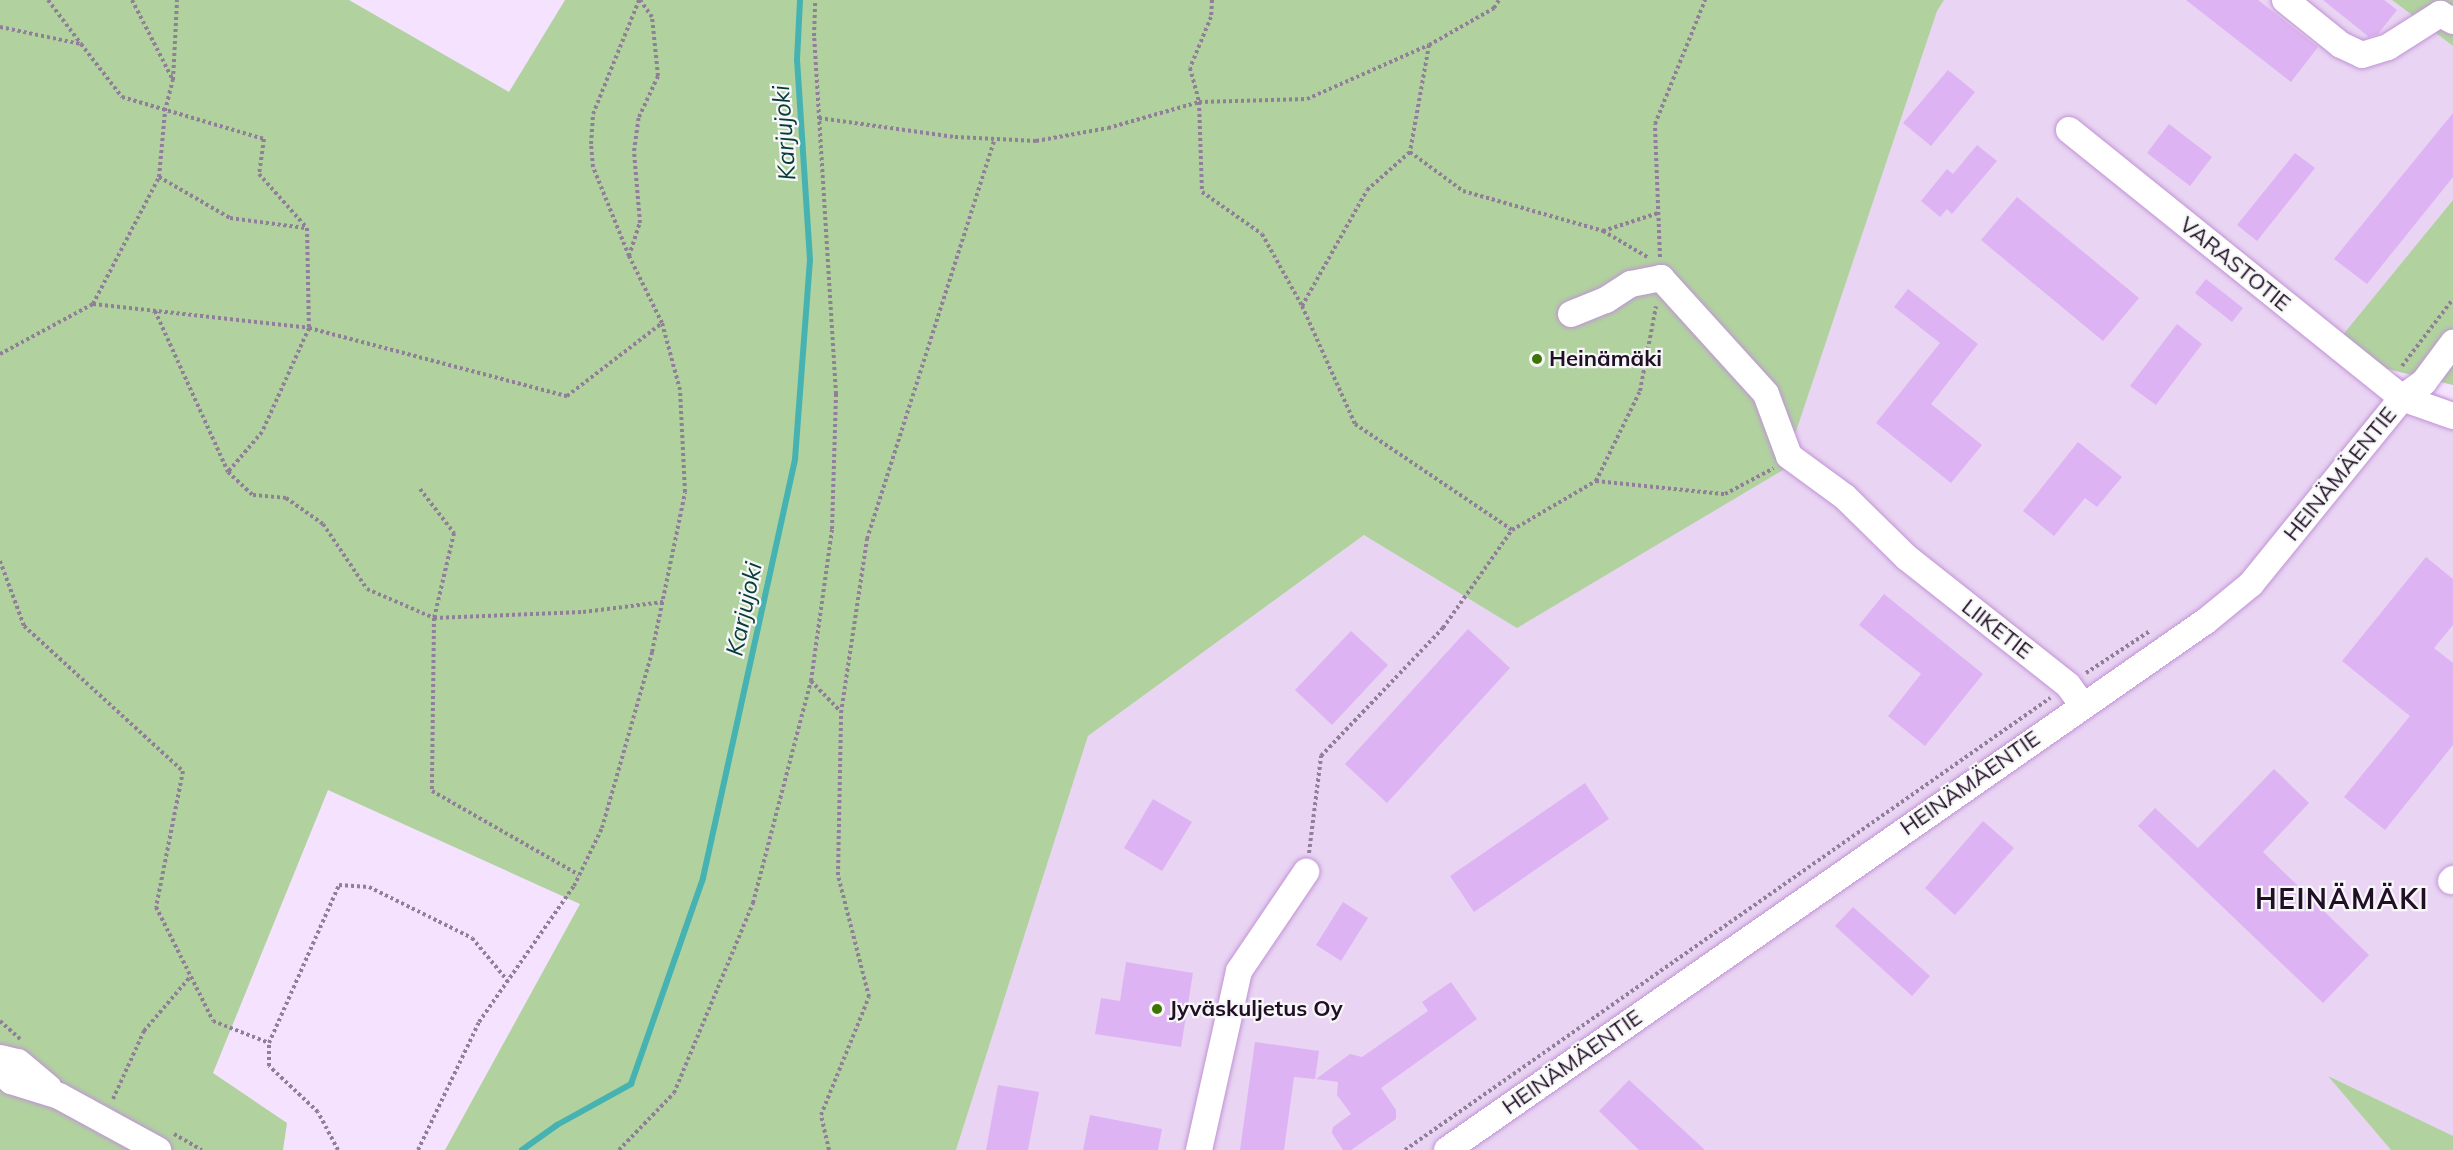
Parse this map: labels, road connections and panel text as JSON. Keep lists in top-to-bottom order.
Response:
{
  "streets": {
    "street": ["VARASTOTIE", "HEINÄMÄENTIE", "LIIKETIE"]
  },
  "crossings": [
    ["VARASTOTIE", "HEINÄMÄENTIE"],
    ["HEINÄMÄENTIE", "LIIKETIE"]
  ],
  "districts": ["HEINÄMÄKI"],
  "water": ["Karjujoki"],
  "places": ["Heinämäki", "Jyväskuljetus Oy"]
}
